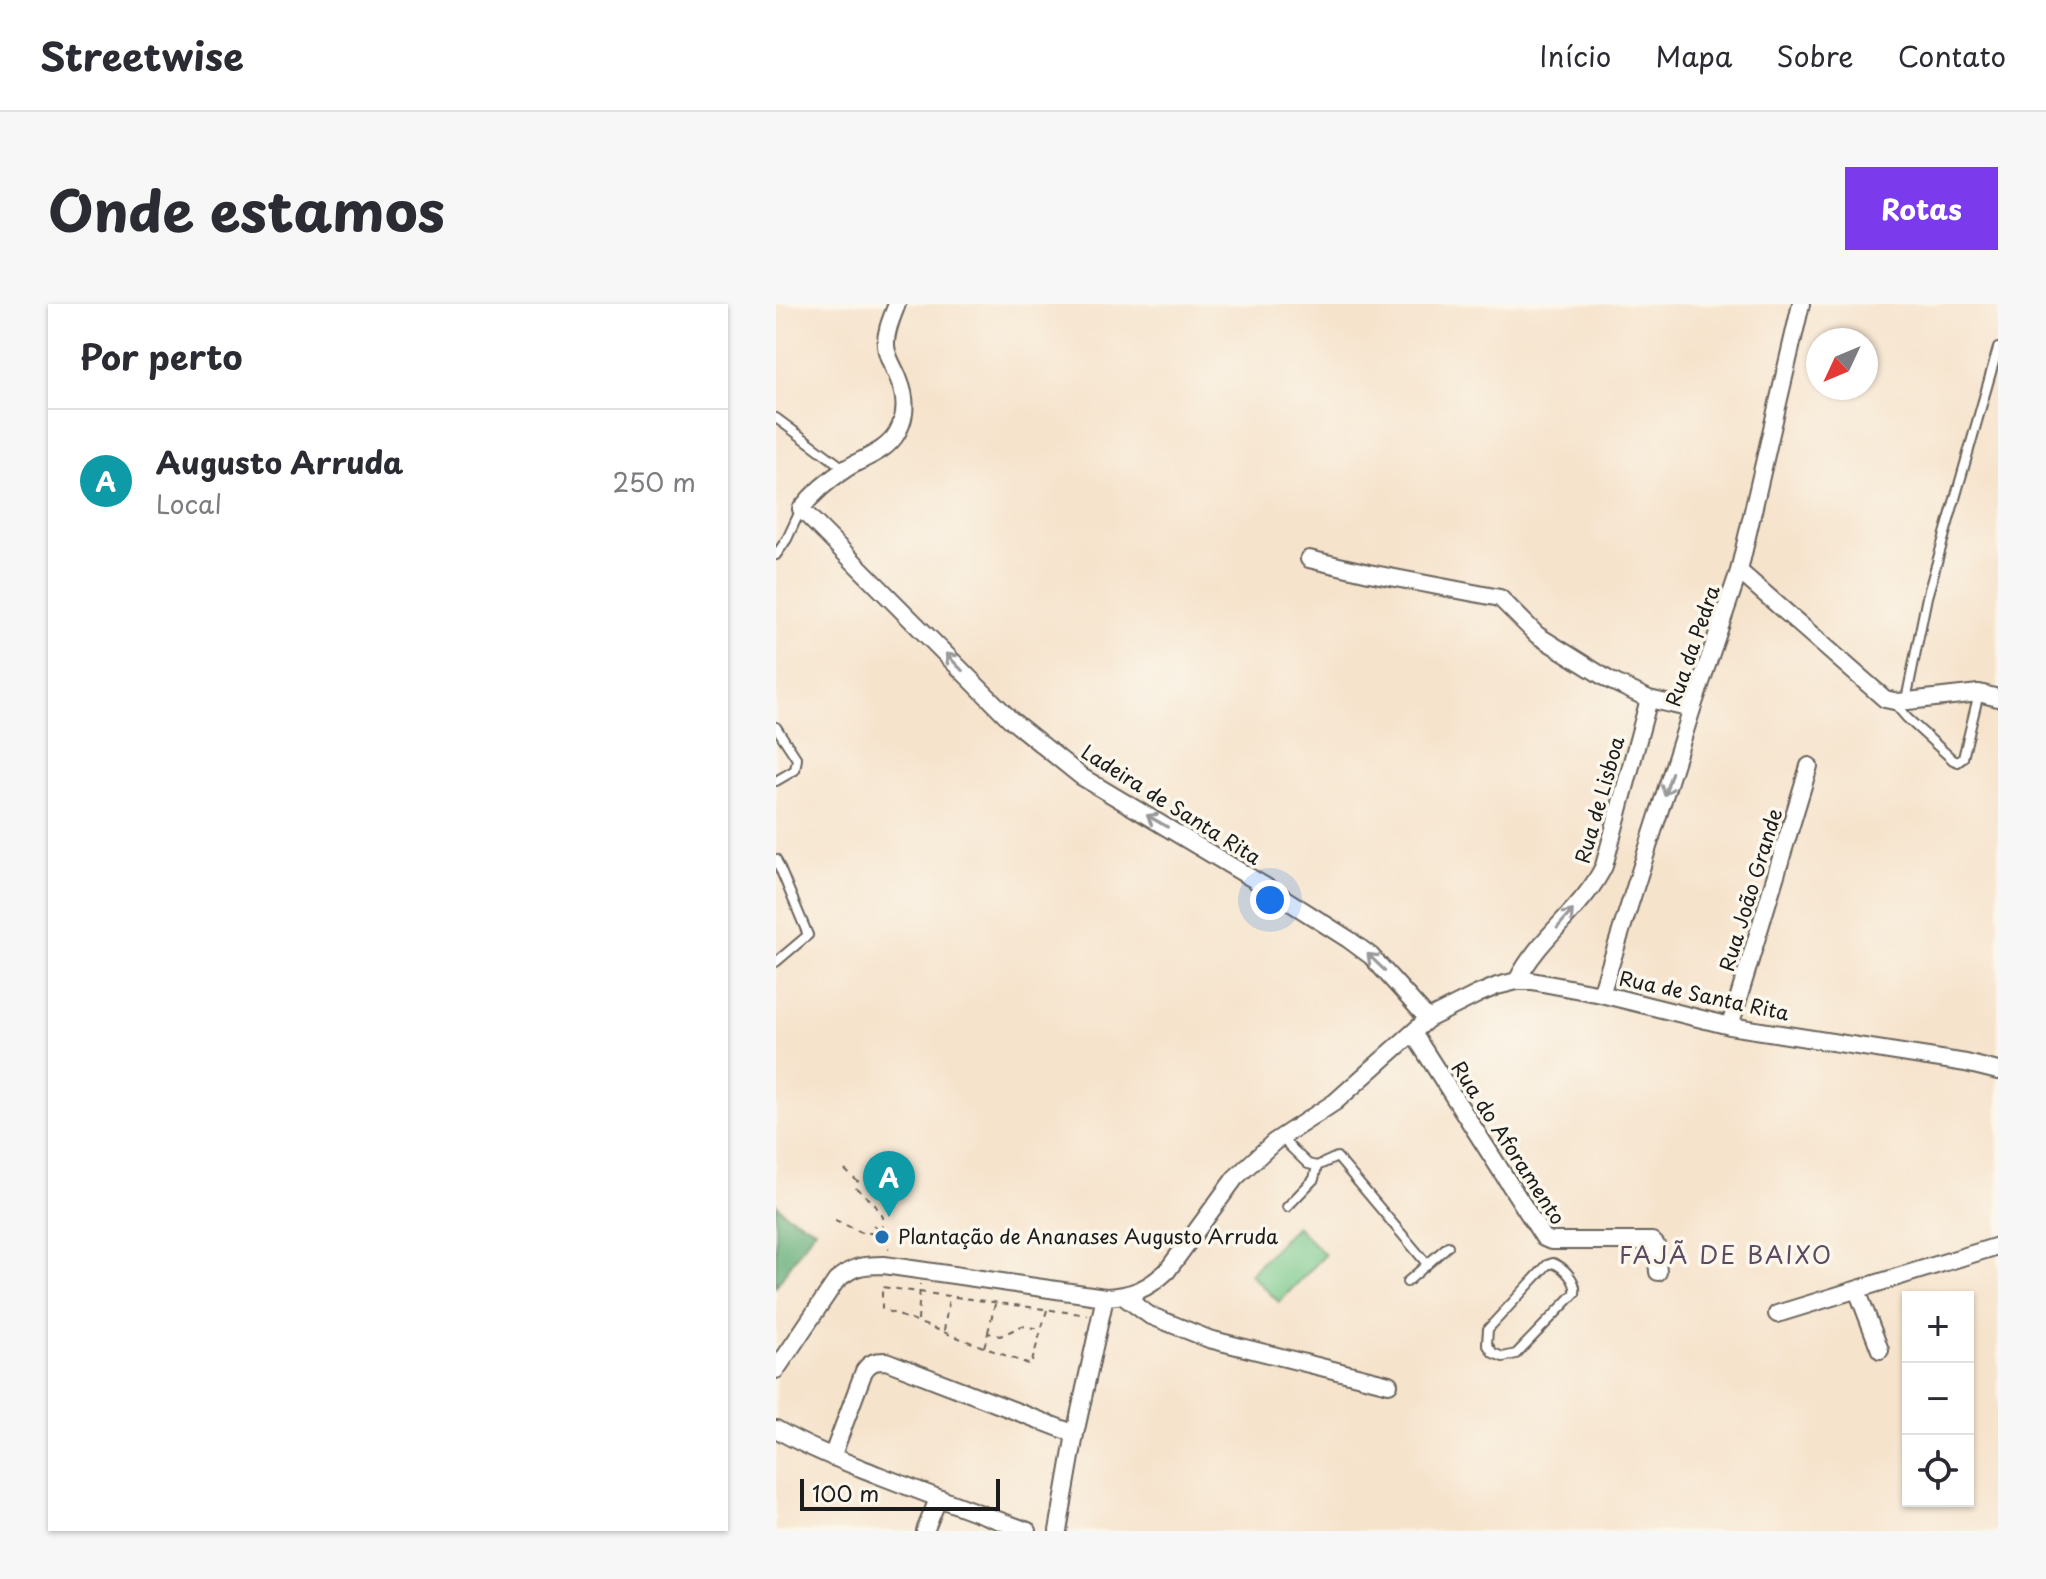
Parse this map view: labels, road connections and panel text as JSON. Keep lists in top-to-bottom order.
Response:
{
  "streets": {
    "street": [
      "Rua da Pedra",
      "Rua de Lisboa",
      "Ladeira de Santa Rita",
      "Rua João Grande",
      "Rua de Santa Rita",
      "Rua do Aforamento"
    ]
  },
  "crossings": [
    ["Rua da Pedra", "Rua de Santa Rita"],
    ["Rua de Lisboa", "Rua de Santa Rita"],
    ["Ladeira de Santa Rita", "Rua de Santa Rita"],
    ["Rua João Grande", "Rua de Santa Rita"],
    ["Rua de Santa Rita", "Rua do Aforamento"]
  ],
  "one_way": ["Rua da Pedra", "Rua de Lisboa", "Ladeira de Santa Rita"],
  "districts": ["FAJÃ DE BAIXO"],
  "places": ["Plantação de Ananases Augusto Arruda"],
  "scale_bar": "100 m",
  "north": "bottom left",
  "page": {
    "header": "Streetwise",
    "nav": [
      "Início",
      "Mapa",
      "Sobre",
      "Contato"
    ],
    "title": "Onde estamos",
    "buttons": "Rotas",
    "heading": "Por perto",
    "list": [
      {
        "mark": "A",
        "name": "Augusto Arruda",
        "note": "Local",
        "value": "250 m"
      }
    ],
    "pins": "A",
    "map_buttons": ["+", "−"],
    "scale": "100 m"
  }
}
